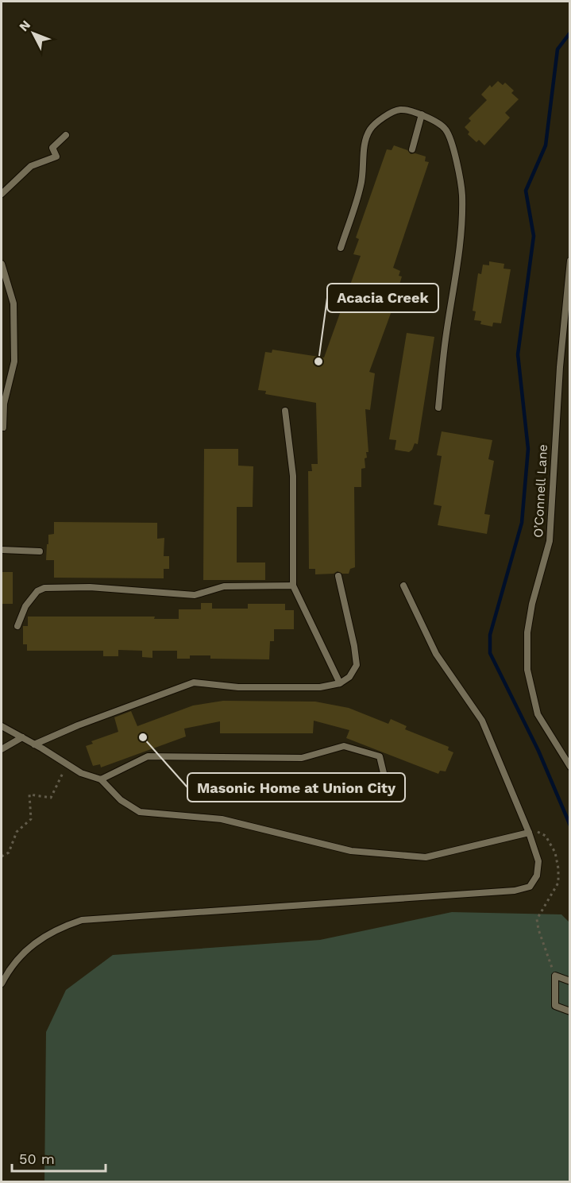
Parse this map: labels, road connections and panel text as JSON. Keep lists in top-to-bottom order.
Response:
{
  "streets": {
    "lane": ["O’Connell Lane"]
  },
  "places": ["Acacia Creek", "Masonic Home at Union City"],
  "scale_bar": "50 m",
  "north": "top left"
}
